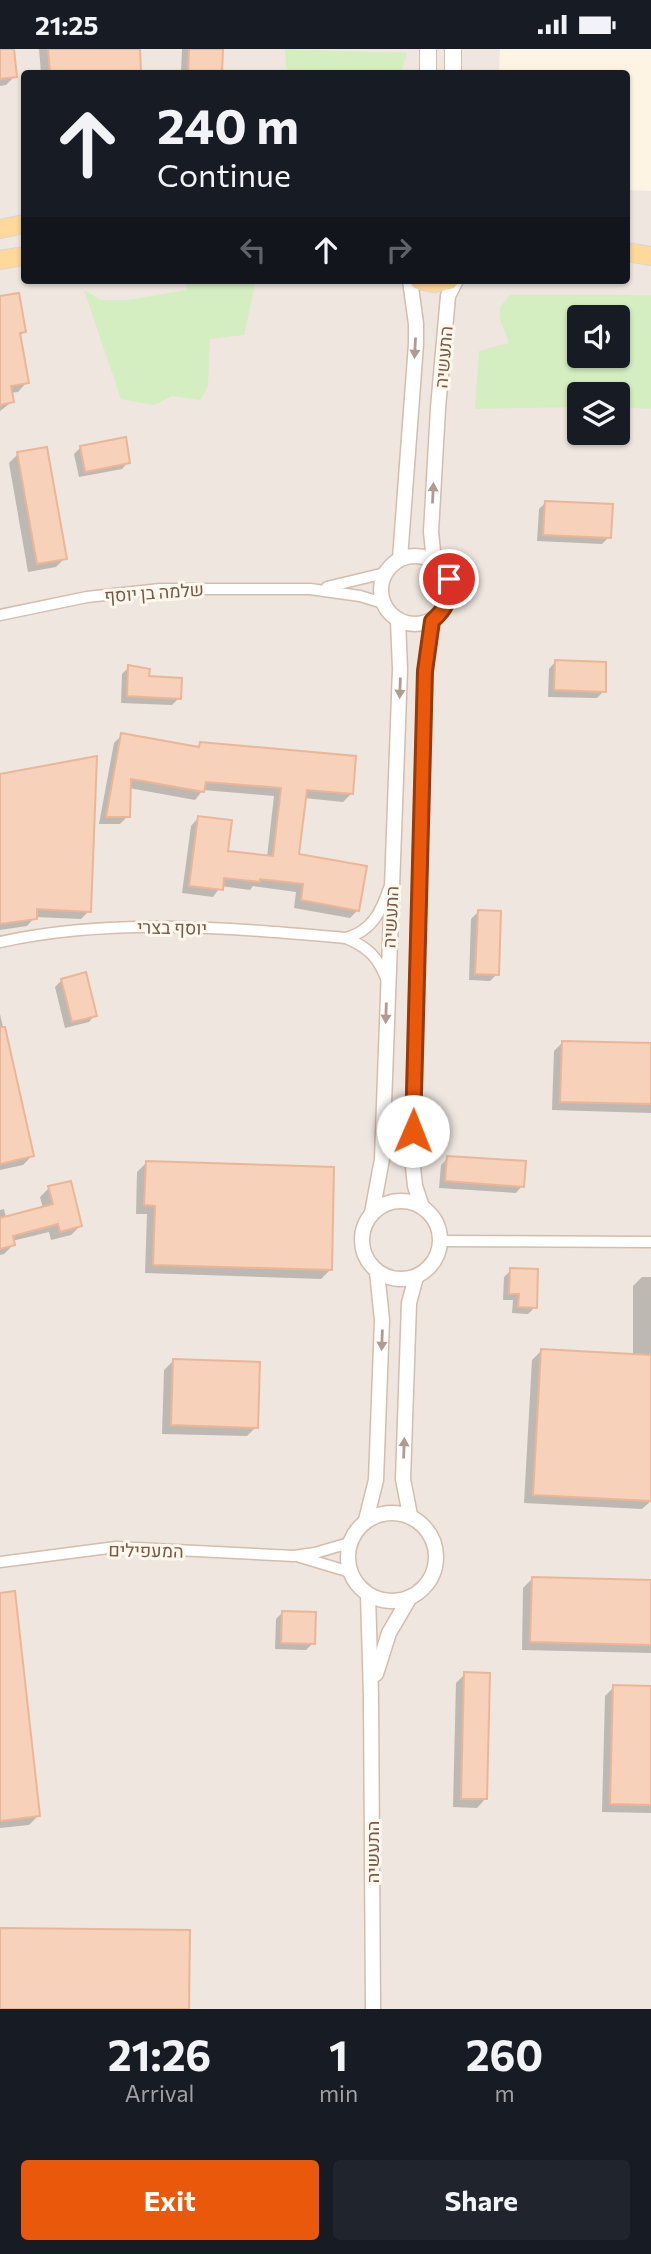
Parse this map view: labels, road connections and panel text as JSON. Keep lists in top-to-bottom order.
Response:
{
  "streets": {
    "street": [
      "התעשיה",
      "שלמה בן יוסף",
      "יוסף בצרי",
      "המעפילים"
    ]
  },
  "crossings": [
    ["התעשיה", "שלמה בן יוסף"],
    ["התעשיה", "יוסף בצרי"],
    ["התעשיה", "המעפילים"]
  ],
  "page": {
    "status": "21:25",
    "turn": ["240 m", "Continue"],
    "eta": [
      "21:26",
      "Arrival",
      "1",
      "min",
      "260",
      "m"
    ],
    "buttons": ["Exit", "Share"]
  }
}
